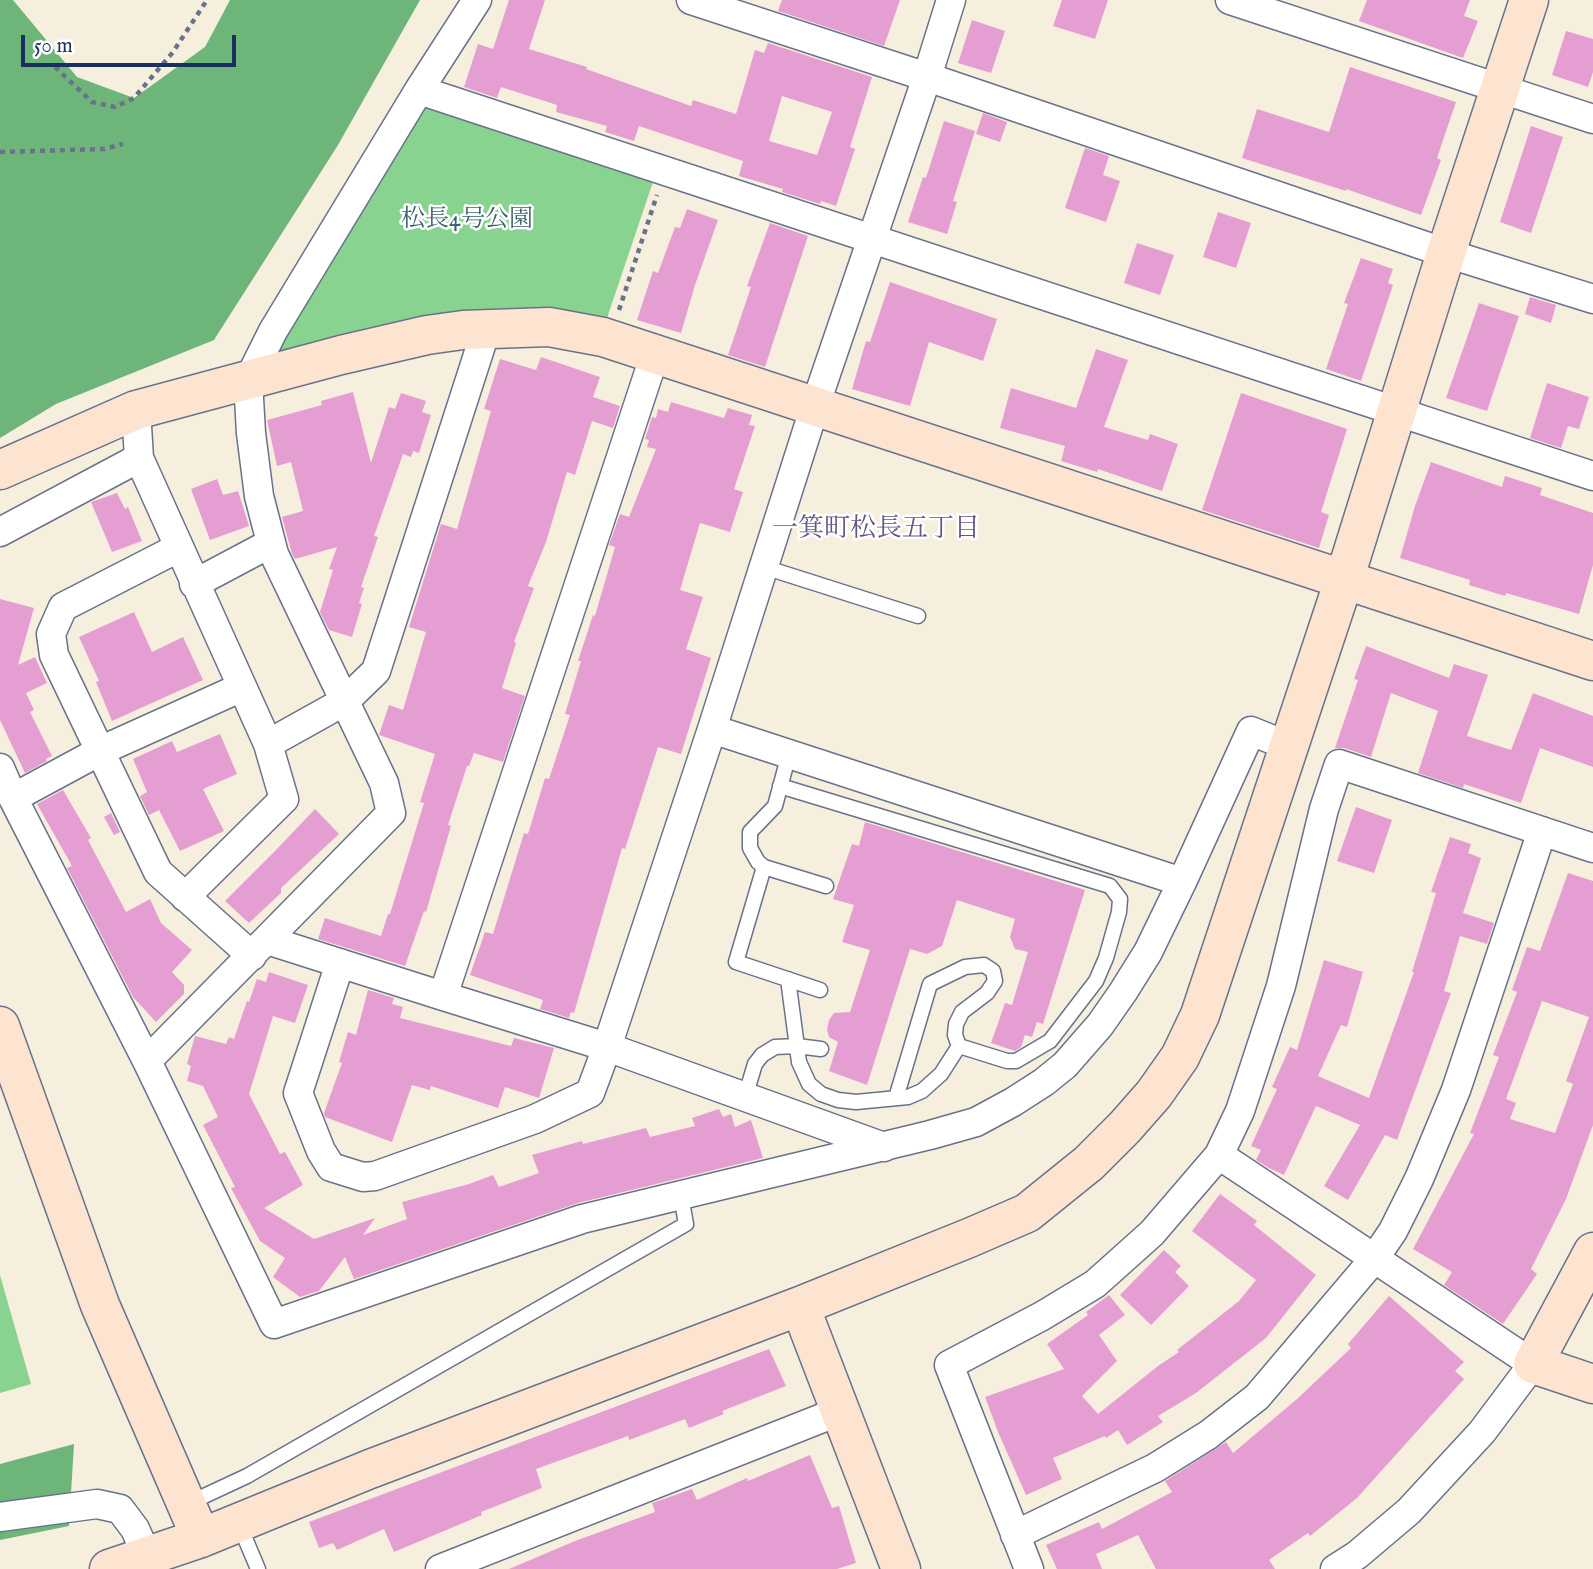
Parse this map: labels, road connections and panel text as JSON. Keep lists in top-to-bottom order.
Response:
{
  "districts": ["一箕町松長五丁目"],
  "parks": ["松長4号公園"],
  "scale_bar": "50 m"
}
